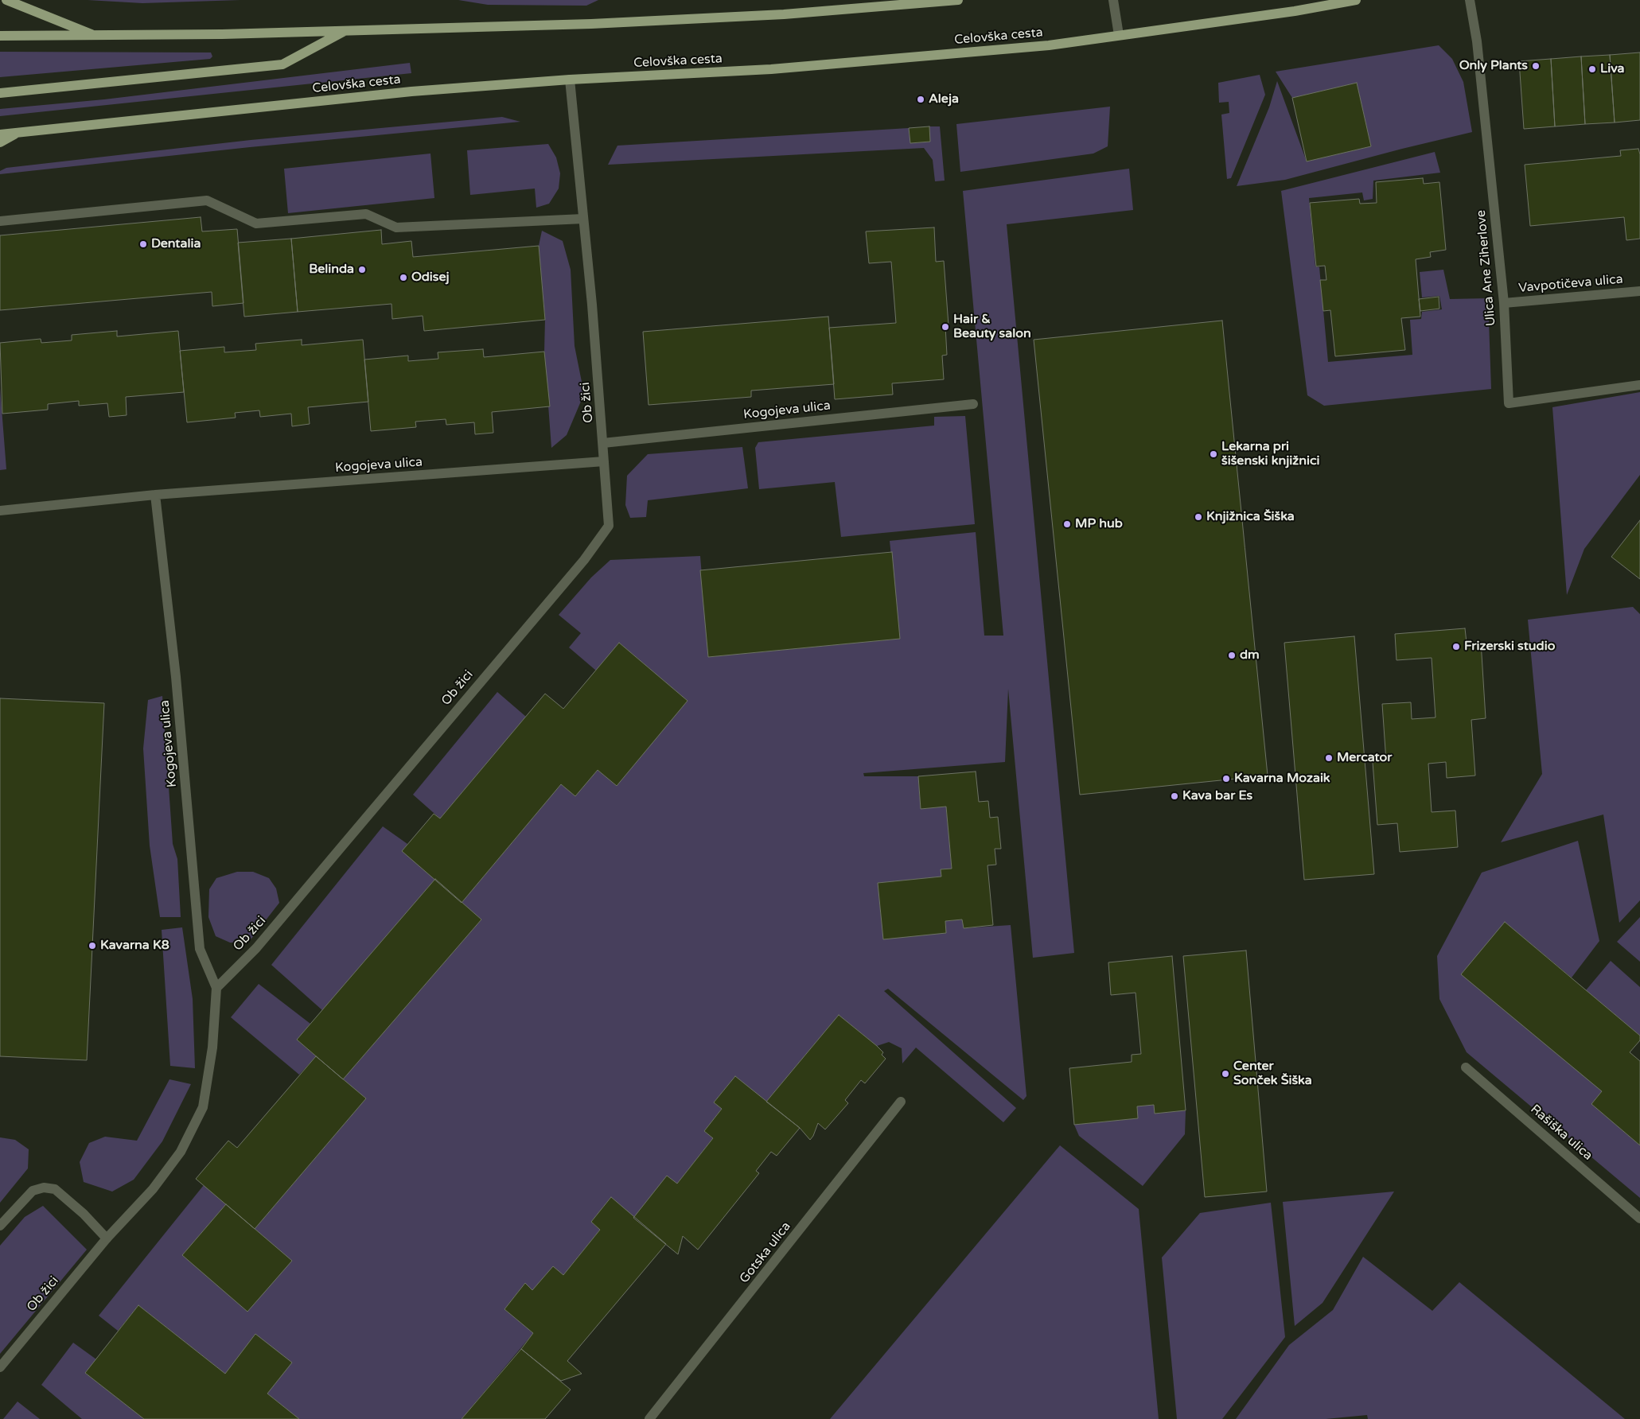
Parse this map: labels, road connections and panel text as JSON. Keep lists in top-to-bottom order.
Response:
{
  "streets": {
    "main road": ["Celovška cesta"],
    "street": [
      "Ulica Ane Ziherlove",
      "Vavpotičeva ulica",
      "Ob žici",
      "Kogojeva ulica",
      "Rašiška ulica",
      "Gotska ulica"
    ]
  },
  "crossings": [
    ["Celovška cesta", "Ob žici"],
    ["Ulica Ane Ziherlove", "Vavpotičeva ulica"],
    ["Ob žici", "Kogojeva ulica"]
  ],
  "places": [
    "Only Plants",
    "Liva",
    "Aleja",
    "Dentalia",
    "Belinda",
    "Odisej",
    "Hair & Beauty salon",
    "Lekarna pri šišenski knjižnici",
    "Knjižnica Šiška",
    "MP hub",
    "Frizerski studio",
    "dm",
    "Mercator",
    "Kavarna Mozaik",
    "Kava bar Es",
    "Kavarna K8",
    "Center Sonček Šiška"
  ]
}
